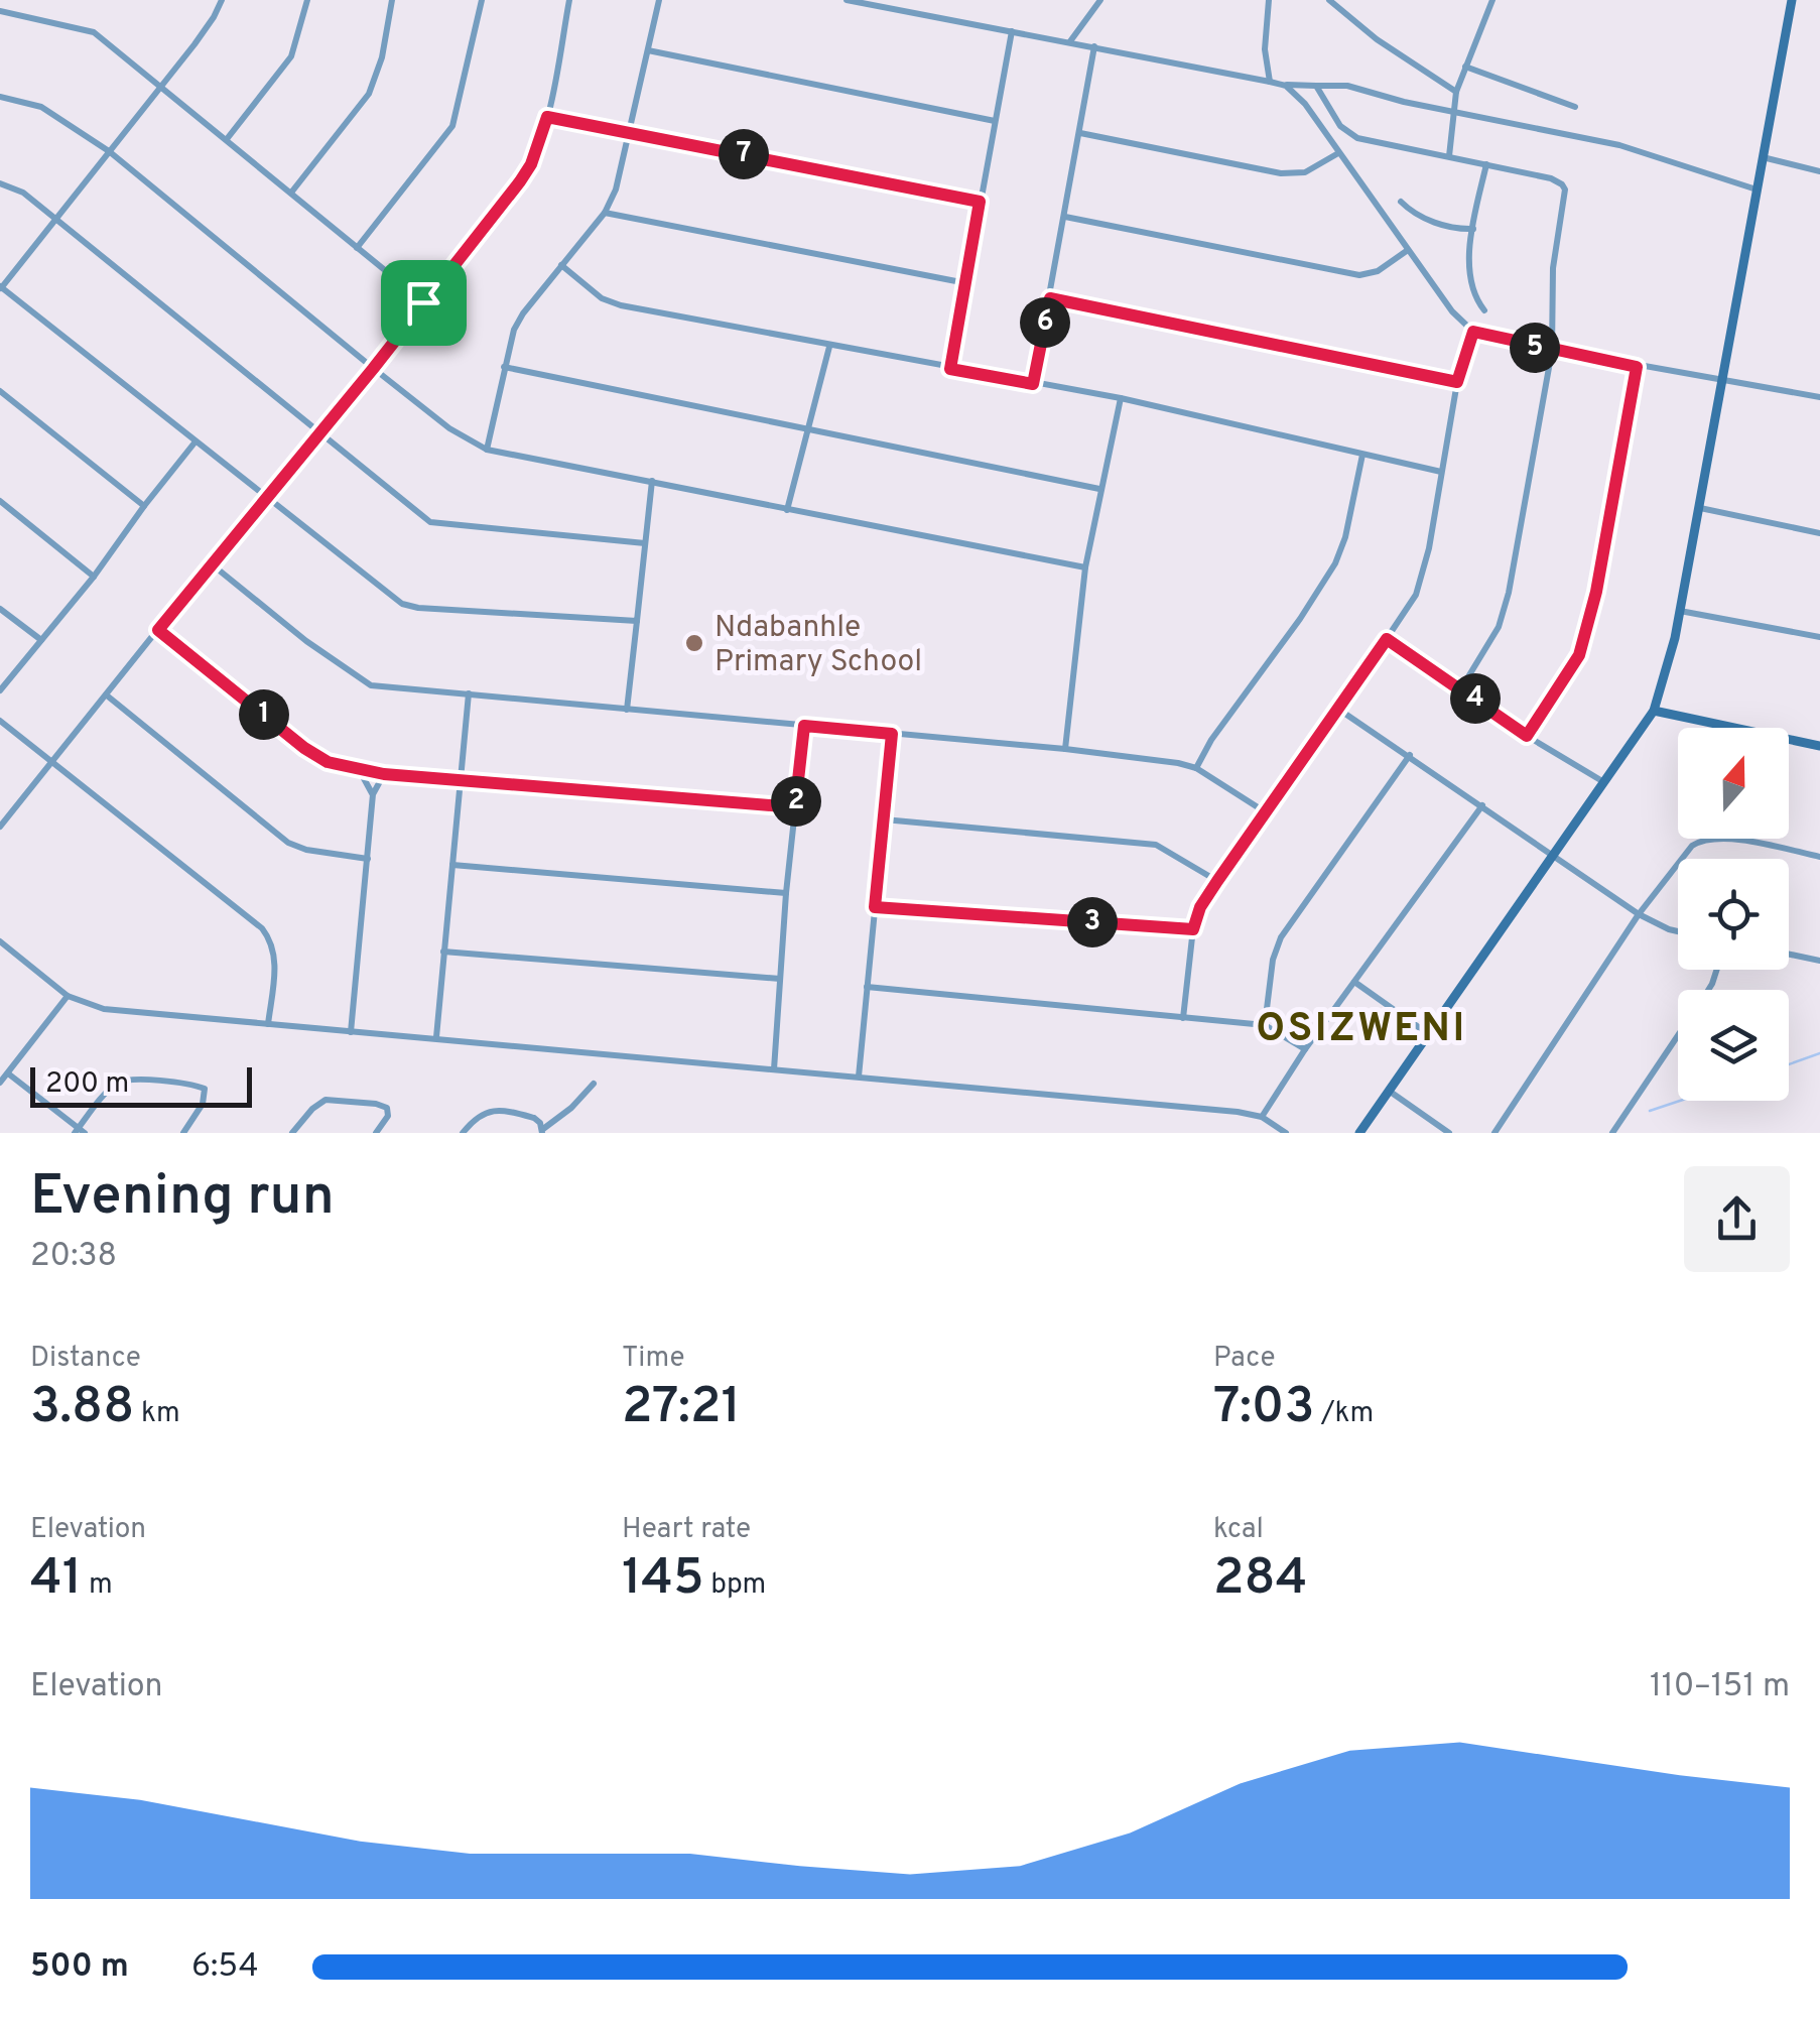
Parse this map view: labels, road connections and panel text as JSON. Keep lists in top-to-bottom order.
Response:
{
  "districts": ["OSIZWENI"],
  "places": ["Ndabanhle Primary School"],
  "scale_bar": "200 m",
  "north": "top",
  "page": {
    "pins": [
      "7",
      "6",
      "5",
      "4",
      "1",
      "2",
      "3"
    ],
    "scale": "200 m",
    "heading": ["Evening run", "20:38"],
    "stats": [
      ["Distance", "3.88 km"],
      ["Time", "27:21"],
      ["Pace", "7:03 /km"],
      ["Elevation", "41 m"],
      ["Heart rate", "145 bpm"],
      ["kcal", "284"]
    ],
    "chart": ["Elevation", "110–151 m"],
    "list": [
      {
        "name": "500 m",
        "note": "6:54"
      }
    ]
  }
}
